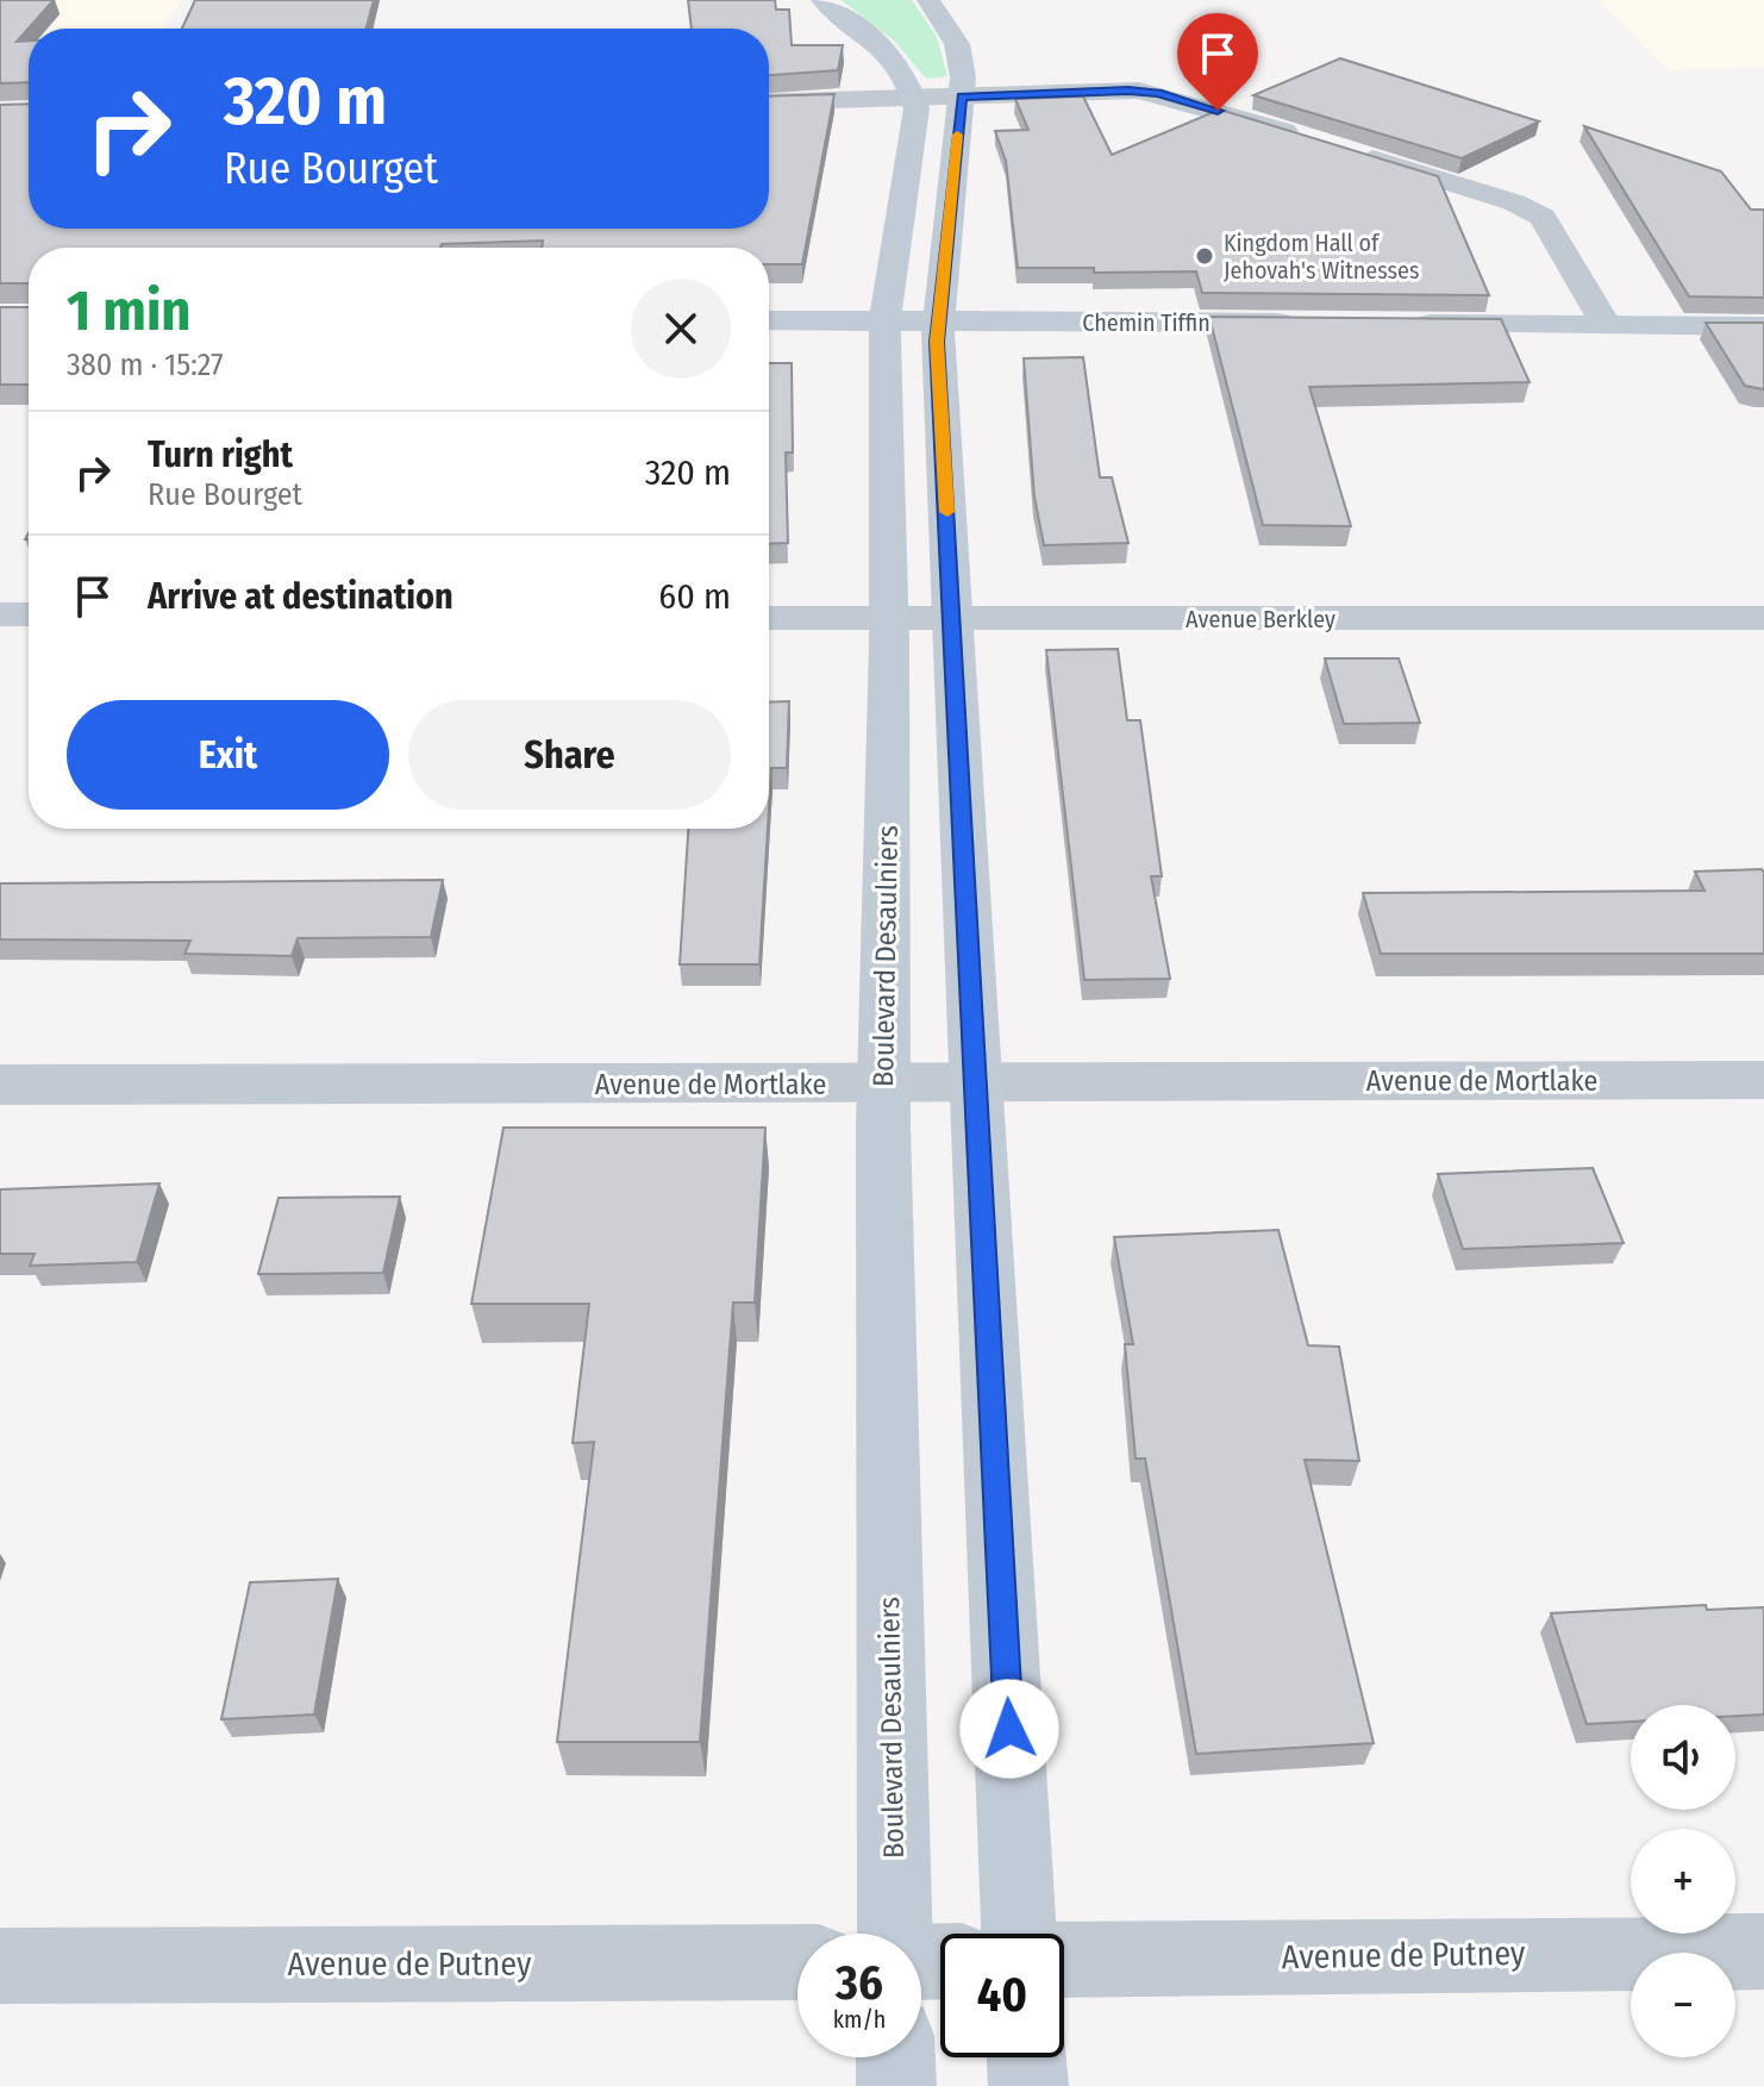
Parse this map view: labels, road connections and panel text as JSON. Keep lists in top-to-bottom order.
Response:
{
  "streets": {
    "street": [
      "Chemin Tiffin",
      "Avenue Berkley",
      "Boulevard Desaulniers",
      "Avenue de Mortlake",
      "Avenue de Putney"
    ]
  },
  "crossings": [
    ["Chemin Tiffin", "Boulevard Desaulniers"],
    ["Avenue Berkley", "Boulevard Desaulniers"],
    ["Boulevard Desaulniers", "Avenue de Mortlake"]
  ],
  "places": ["Kingdom Hall of Jehovah's Witnesses"],
  "page": {
    "turn": ["320 m", "Rue Bourget"],
    "heading": ["1 min", "380 m · 15:27"],
    "list": [
      {
        "name": "Turn right",
        "note": "Rue Bourget",
        "value": "320 m"
      },
      {
        "name": "Arrive at destination",
        "value": "60 m"
      }
    ],
    "buttons": ["Exit", "Share"],
    "map_buttons": ["+", "−"],
    "speed": "36 km/h",
    "limit": "40"
  }
}
